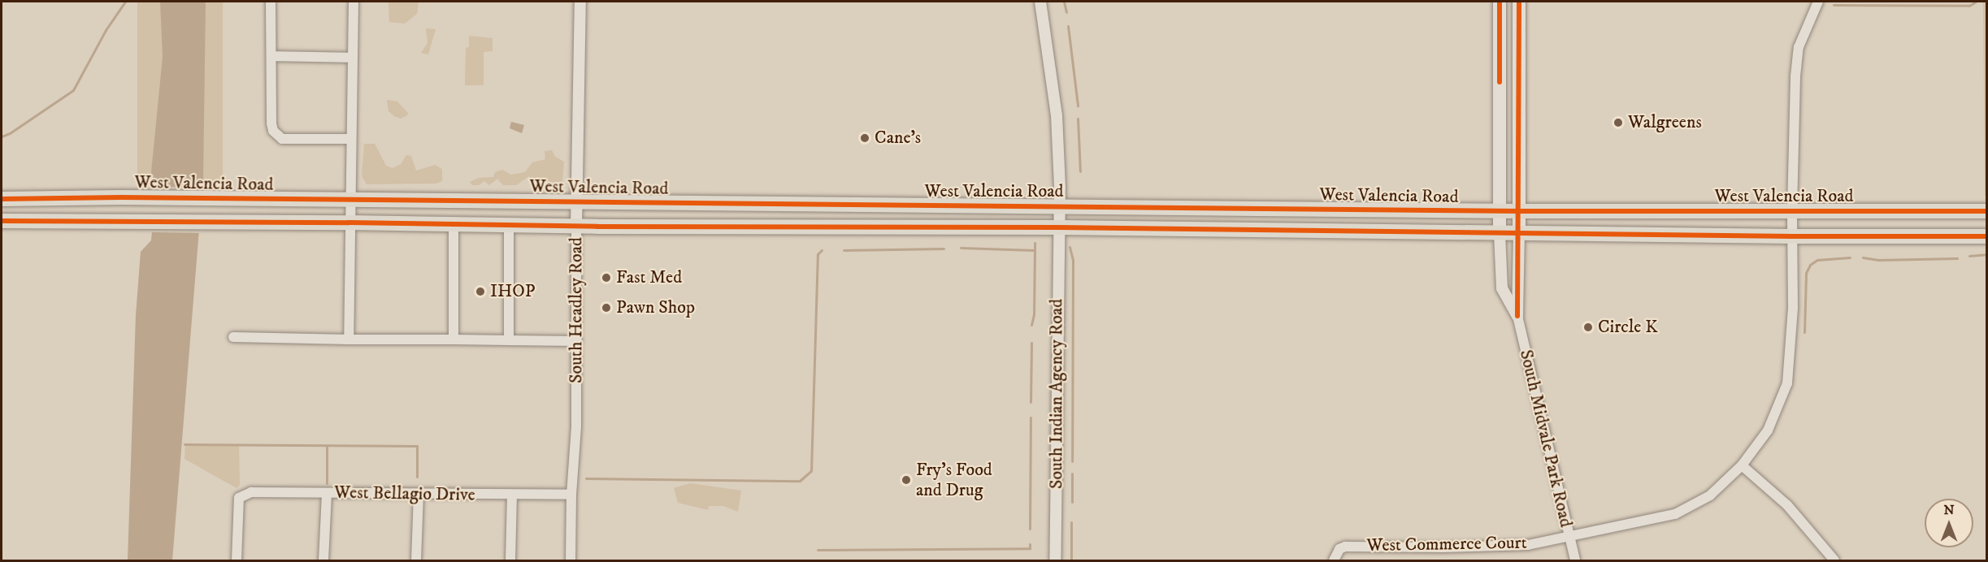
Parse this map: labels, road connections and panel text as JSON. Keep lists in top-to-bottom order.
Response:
{
  "streets": {
    "main road": ["West Valencia Road", "South Midvale Park Road"],
    "street": [
      "South Headley Road",
      "South Indian Agency Road",
      "West Bellagio Drive",
      "West Commerce Court"
    ]
  },
  "crossings": [
    ["West Valencia Road", "South Headley Road"],
    ["West Valencia Road", "South Indian Agency Road"],
    ["West Valencia Road", "South Midvale Park Road"],
    ["West Valencia Road", "West Commerce Court"],
    ["South Headley Road", "West Bellagio Drive"],
    ["South Midvale Park Road", "West Commerce Court"]
  ],
  "places": [
    "Walgreens",
    "Cane's",
    "Fast Med",
    "IHOP",
    "Pawn Shop",
    "Circle K",
    "Fry's Food and Drug"
  ],
  "north": "top"
}
